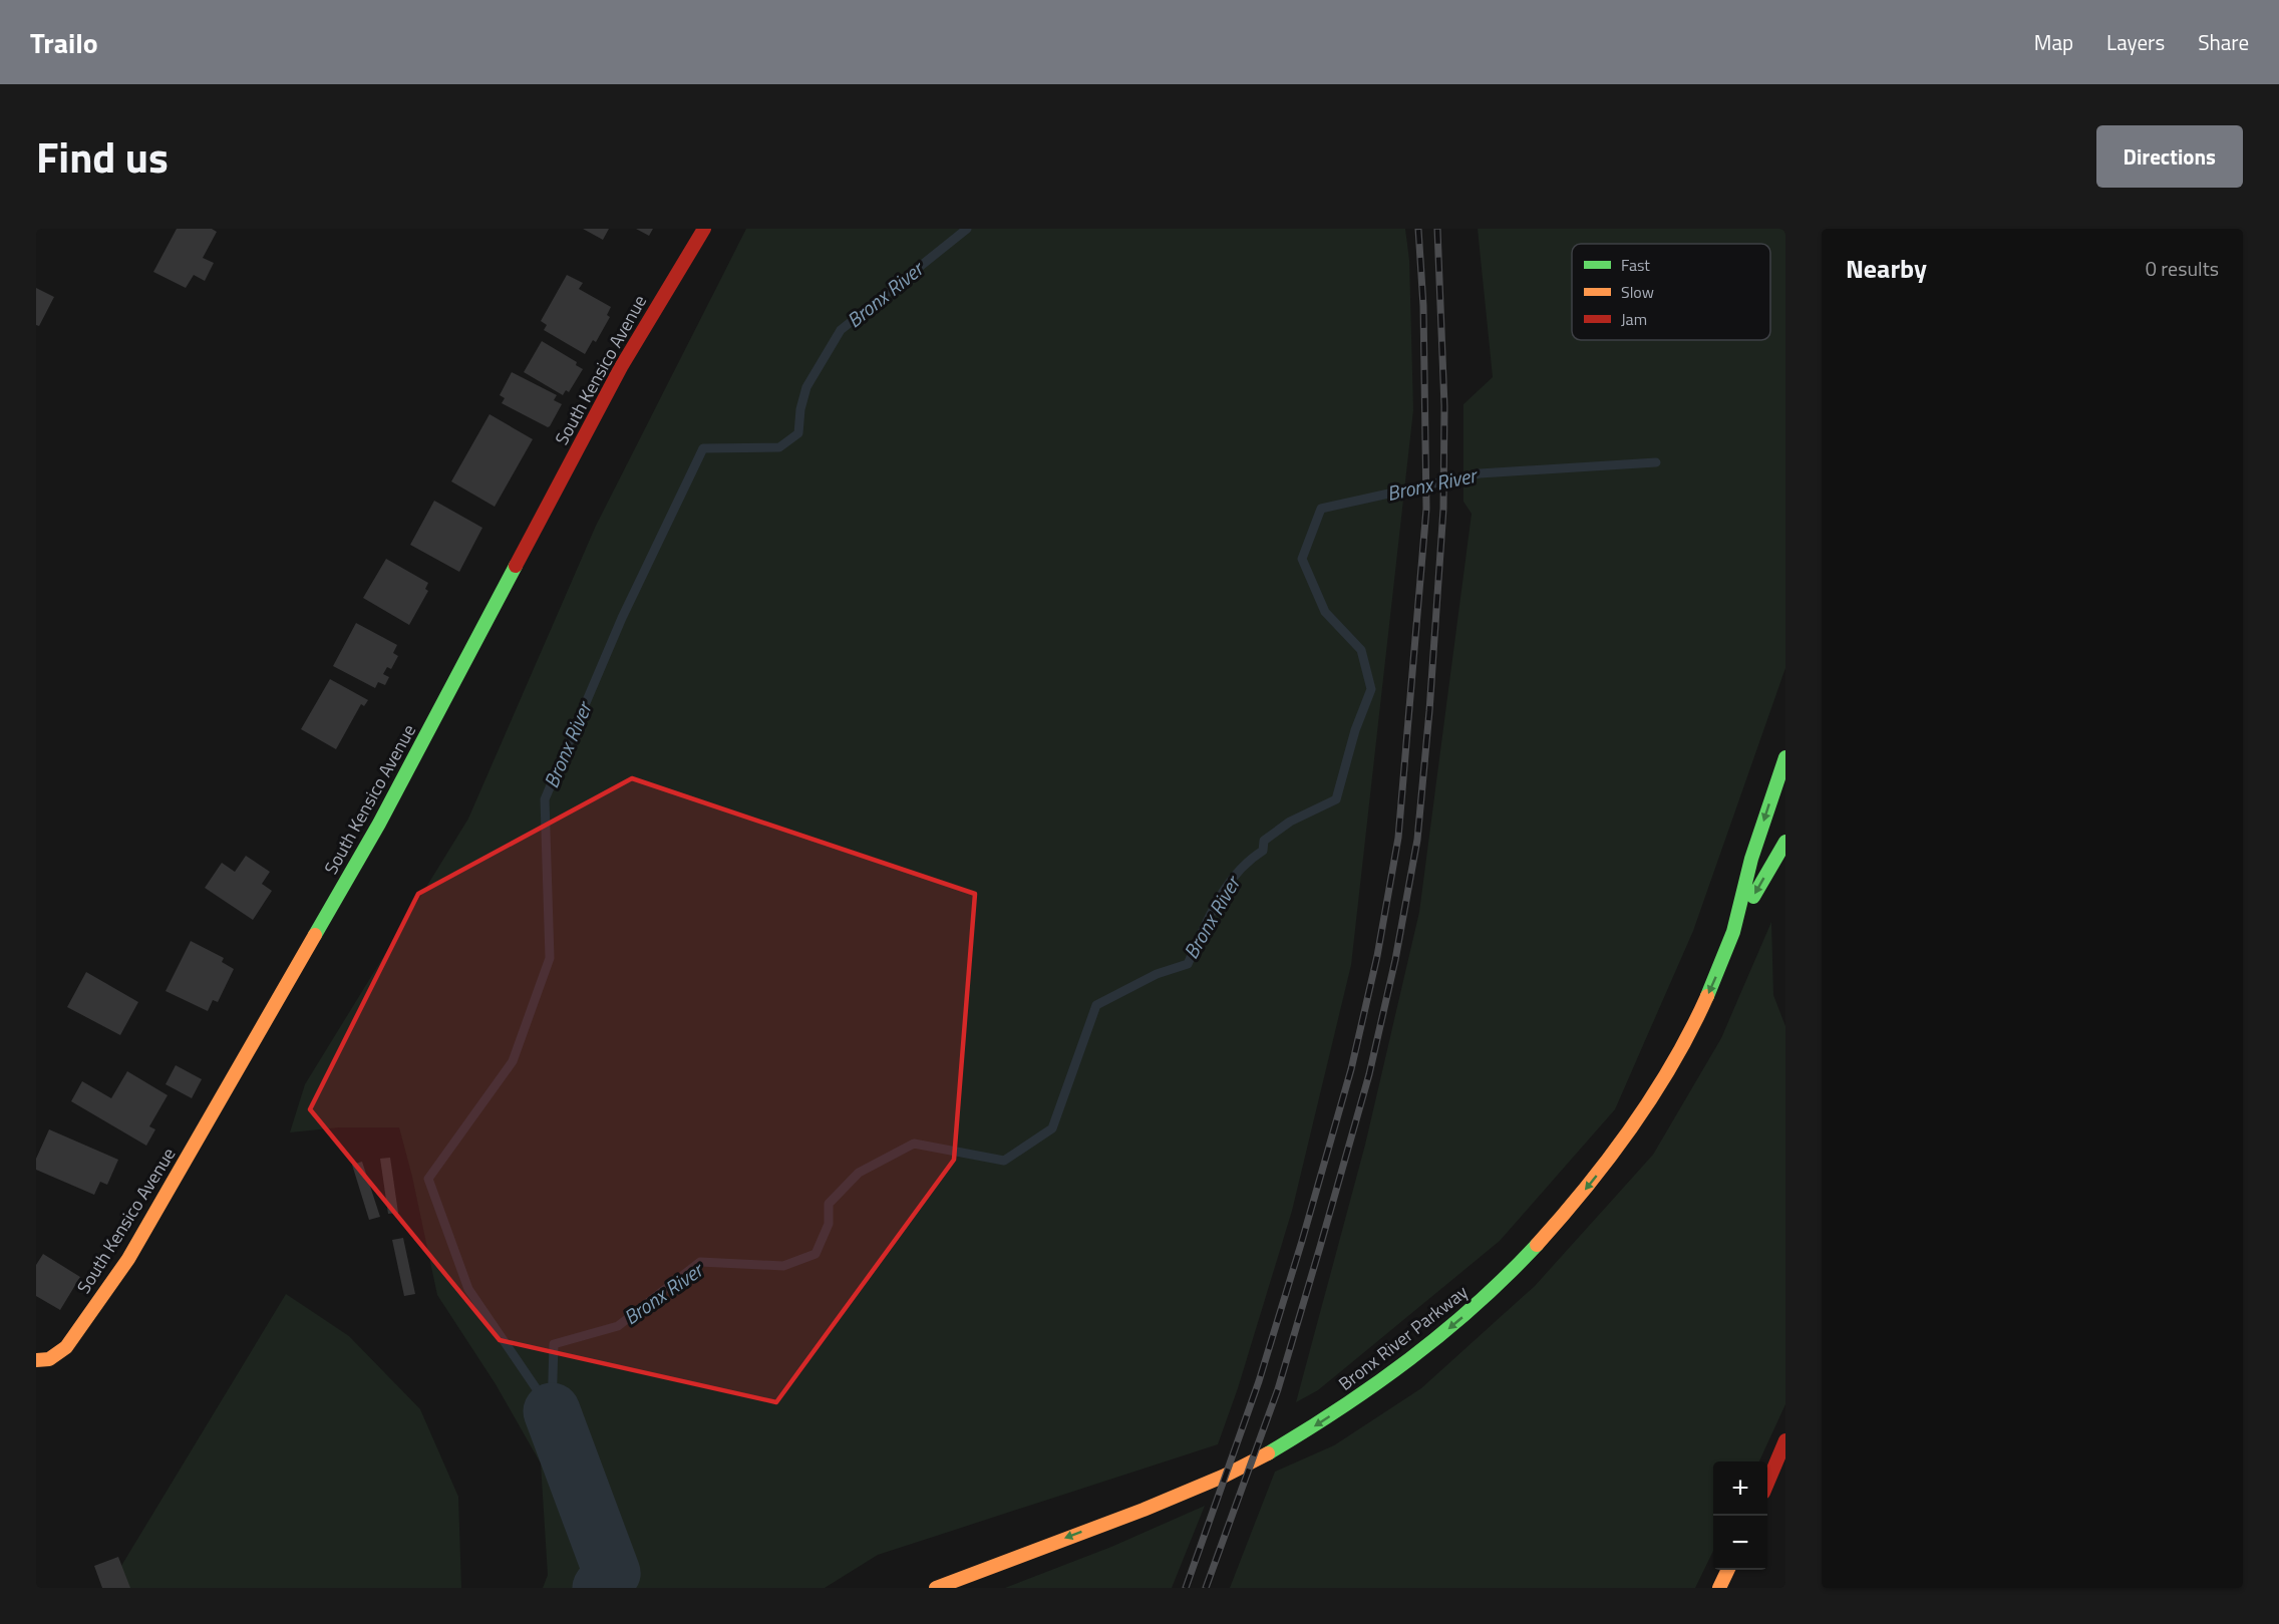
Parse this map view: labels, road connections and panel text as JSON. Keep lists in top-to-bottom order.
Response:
{
  "streets": {
    "main road": ["South Kensico Avenue", "Bronx River Parkway"]
  },
  "one_way": ["Bronx River Parkway"],
  "water": ["Bronx River"],
  "legend": ["Fast", "Slow", "Jam"],
  "page": {
    "header": "Trailo",
    "nav": ["Map", "Layers", "Share"],
    "title": "Find us",
    "buttons": "Directions",
    "heading": ["Nearby", "0 results"],
    "map_buttons": ["+", "−"]
  }
}
